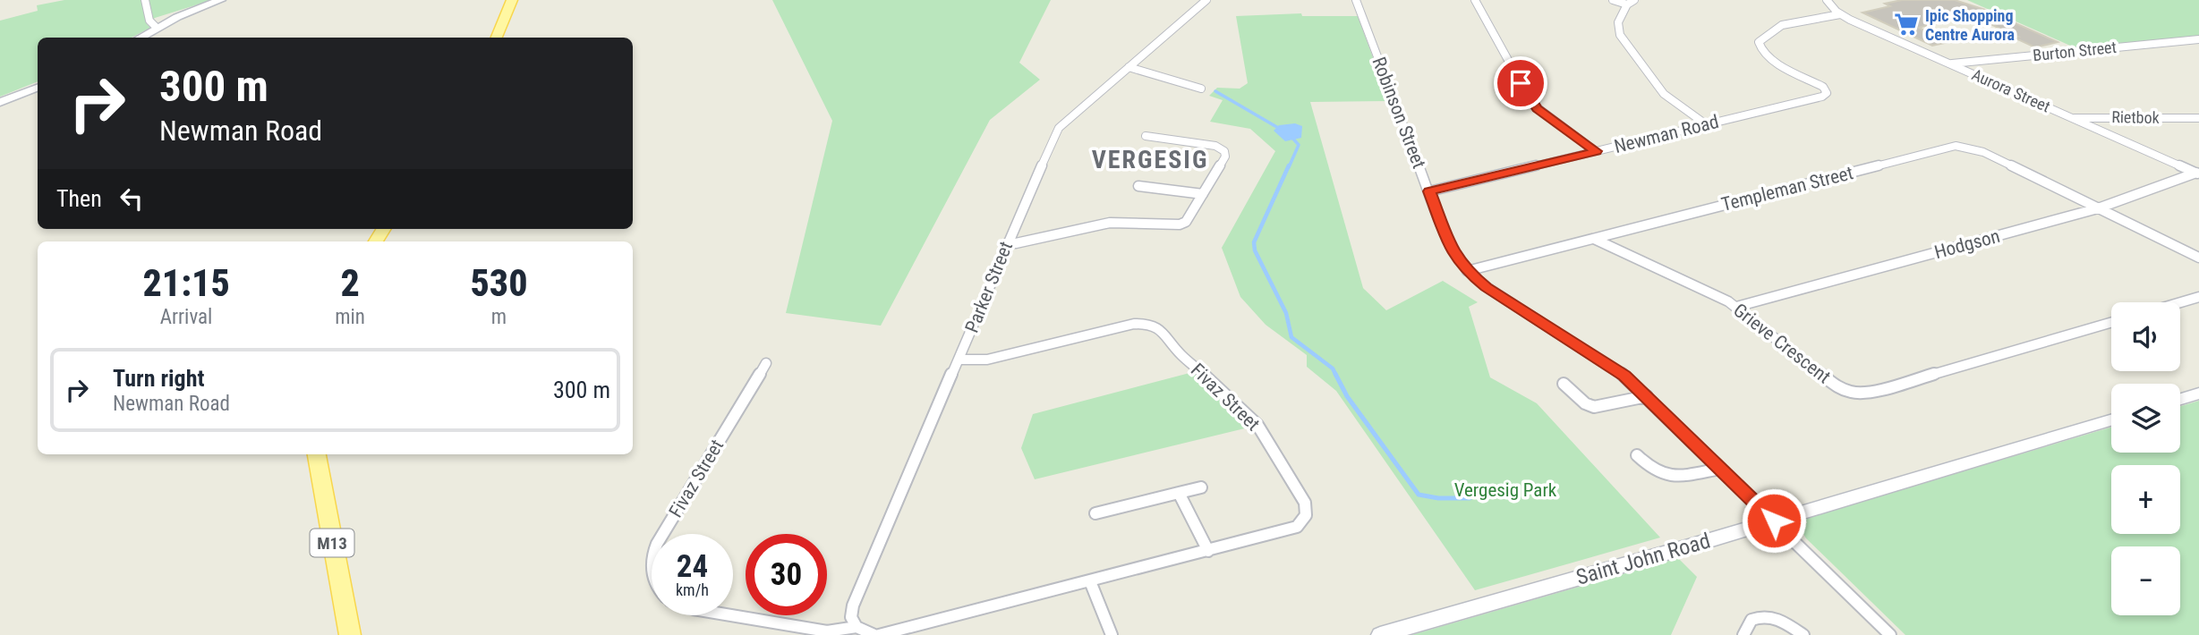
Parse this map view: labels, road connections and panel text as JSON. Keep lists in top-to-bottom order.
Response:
{
  "streets": {
    "main road": ["M13", "Saint John Road"],
    "street": [
      "Burton Street",
      "Aurora Street",
      "Robinson Street",
      "Rietbok",
      "Newman Road",
      "Templeman Street",
      "Hodgson",
      "Parker Street",
      "Grieve Crescent",
      "Fivaz Street"
    ]
  },
  "crossings": [
    ["Burton Street", "Aurora Street"],
    ["Aurora Street", "Rietbok"],
    ["Aurora Street", "Newman Road"],
    ["Aurora Street", "Hodgson"],
    ["Robinson Street", "Newman Road"],
    ["Robinson Street", "Templeman Street"],
    ["Robinson Street", "Saint John Road"],
    ["Templeman Street", "Hodgson"],
    ["Templeman Street", "Grieve Crescent"],
    ["Hodgson", "Grieve Crescent"],
    ["Parker Street", "Fivaz Street"]
  ],
  "districts": ["VERGESIG"],
  "parks": ["Vergesig Park"],
  "places": {
    "supermarket": ["Ipic Shopping Centre Aurora"]
  },
  "page": {
    "turn": ["300 m", "Newman Road"],
    "then": "Then",
    "eta": [
      "21:15",
      "Arrival",
      "2",
      "min",
      "530",
      "m"
    ],
    "map_buttons": ["+", "−"],
    "list": [
      {
        "name": "Turn right",
        "note": "Newman Road",
        "value": "300 m"
      }
    ],
    "speed": "24 km/h",
    "limit": "30"
  }
}
